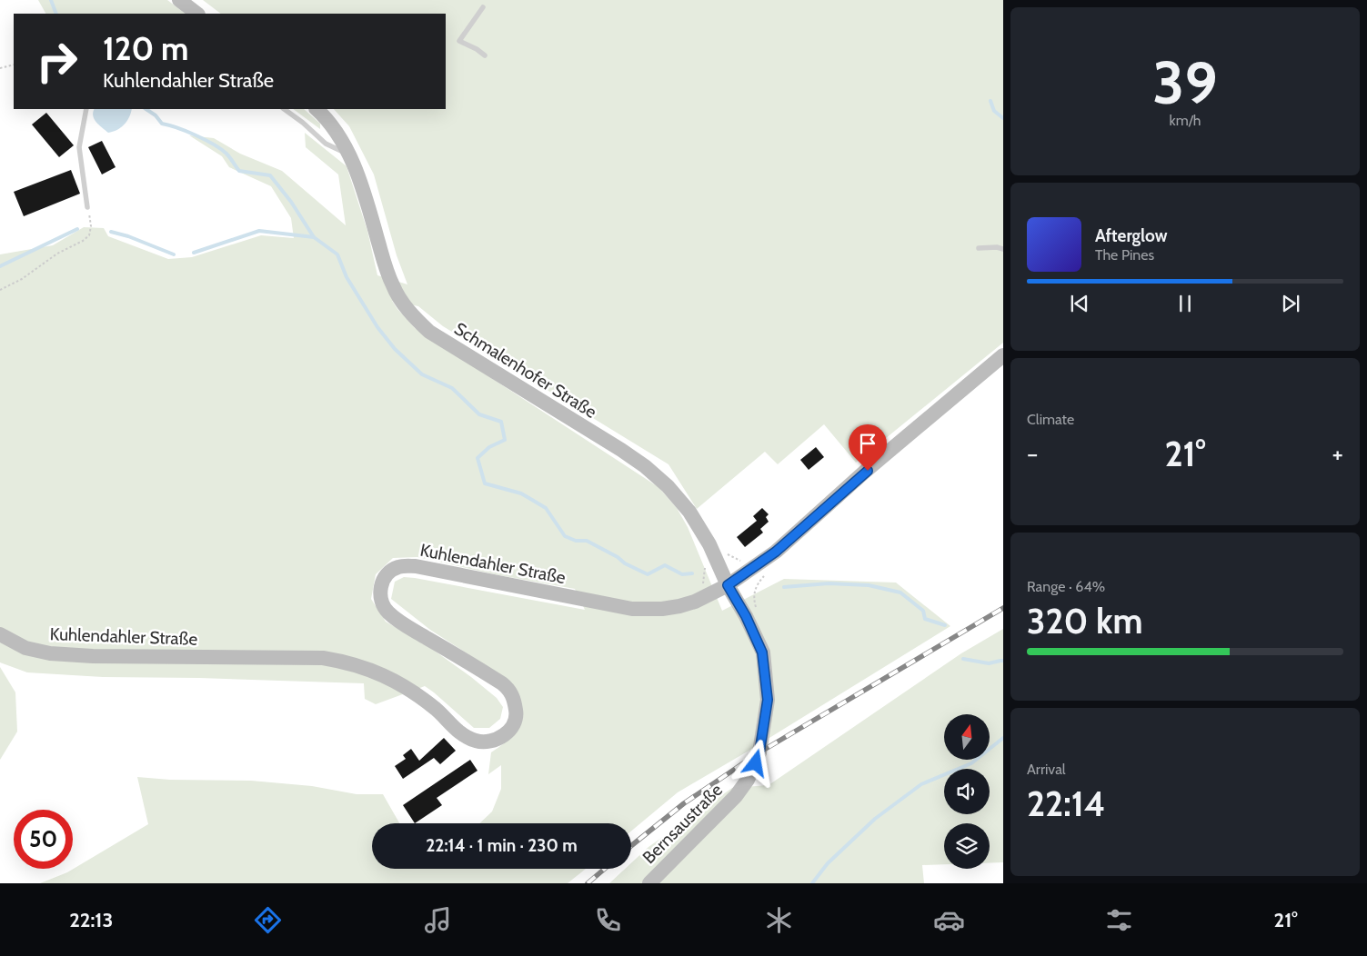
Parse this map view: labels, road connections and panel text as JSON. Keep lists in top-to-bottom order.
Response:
{
  "streets": {
    "main road": ["Schmalenhofer Straße", "Kuhlendahler Straße", "Bernsaustraße"]
  },
  "crossings": [
    ["Schmalenhofer Straße", "Kuhlendahler Straße"],
    ["Schmalenhofer Straße", "Bernsaustraße"],
    ["Kuhlendahler Straße", "Bernsaustraße"]
  ],
  "north": "top",
  "page": {
    "tile": [
      ["39", "km/h"],
      "Climate",
      ["Range · 64%", "320 km"],
      ["Arrival", "22:14"]
    ],
    "turn": ["120 m", "Kuhlendahler Straße"],
    "song": ["Afterglow", "The Pines"],
    "heat": ["−", "21°", "+"],
    "limit": "50",
    "trip": "22:14 · 1 min · 230 m",
    "tabs": ["22:13", "21°"]
  }
}
